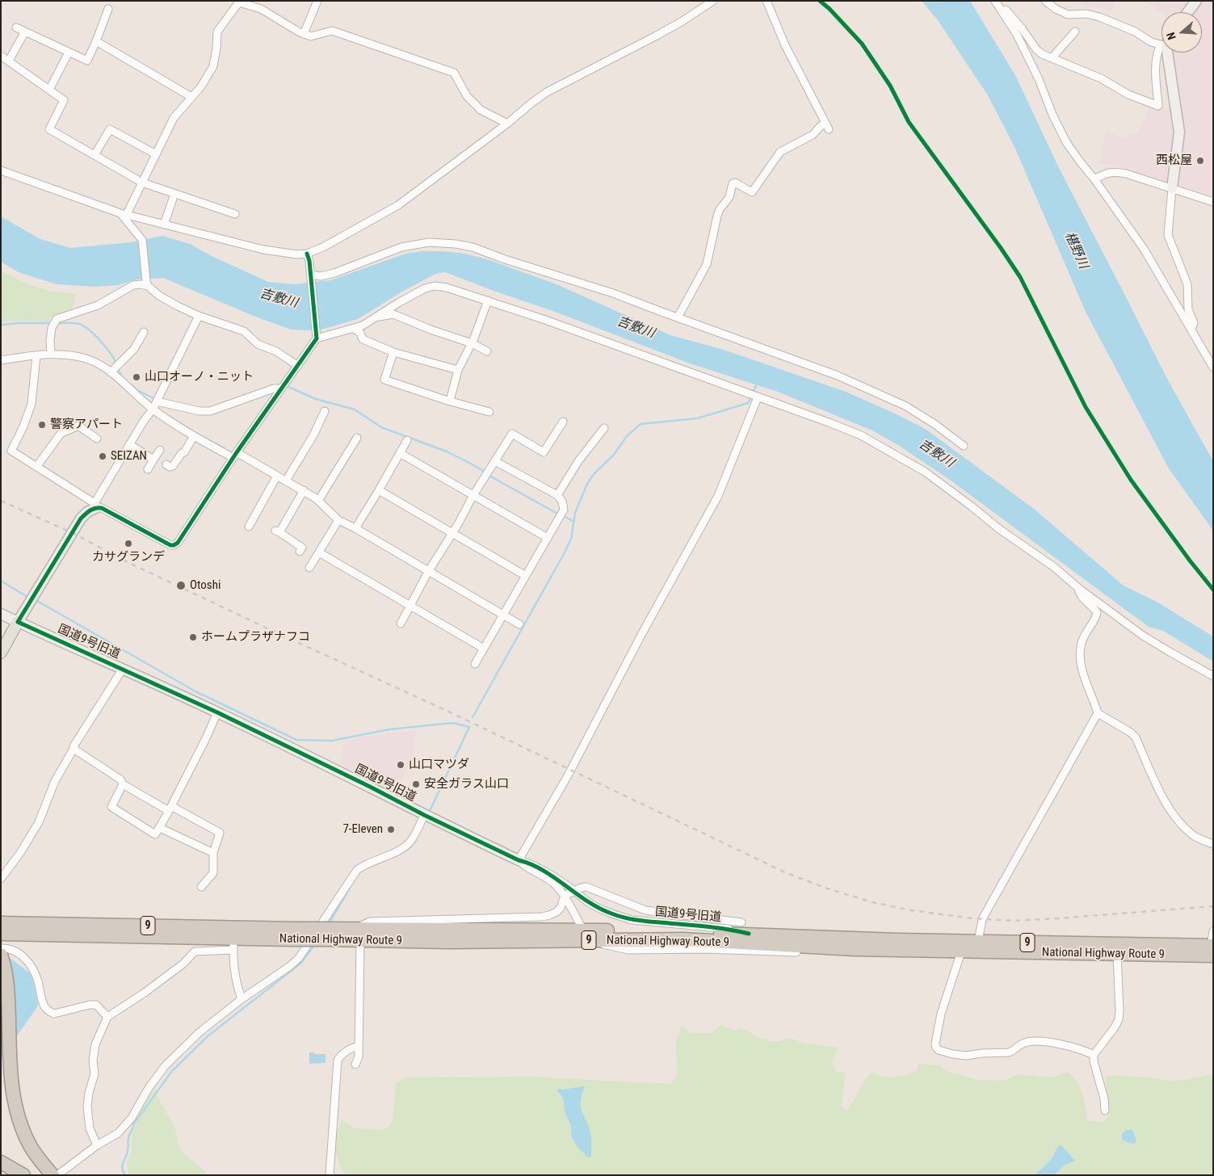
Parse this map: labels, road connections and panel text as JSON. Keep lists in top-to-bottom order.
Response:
{
  "streets": {
    "highway": ["9", "National Highway Route 9"],
    "street": ["国道9号旧道"]
  },
  "crossings": [
    ["国道9号旧道", "National Highway Route 9"]
  ],
  "water": ["椹野川", "吉敷川"],
  "places": [
    "西松屋",
    "山口オーノ・ニット",
    "警察アパート",
    "SEIZAN",
    "カサグランデ",
    "Otoshi",
    "ホームプラザナフコ",
    "山口マツダ",
    "安全ガラス山口",
    "7-Eleven"
  ],
  "north": "left"
}
